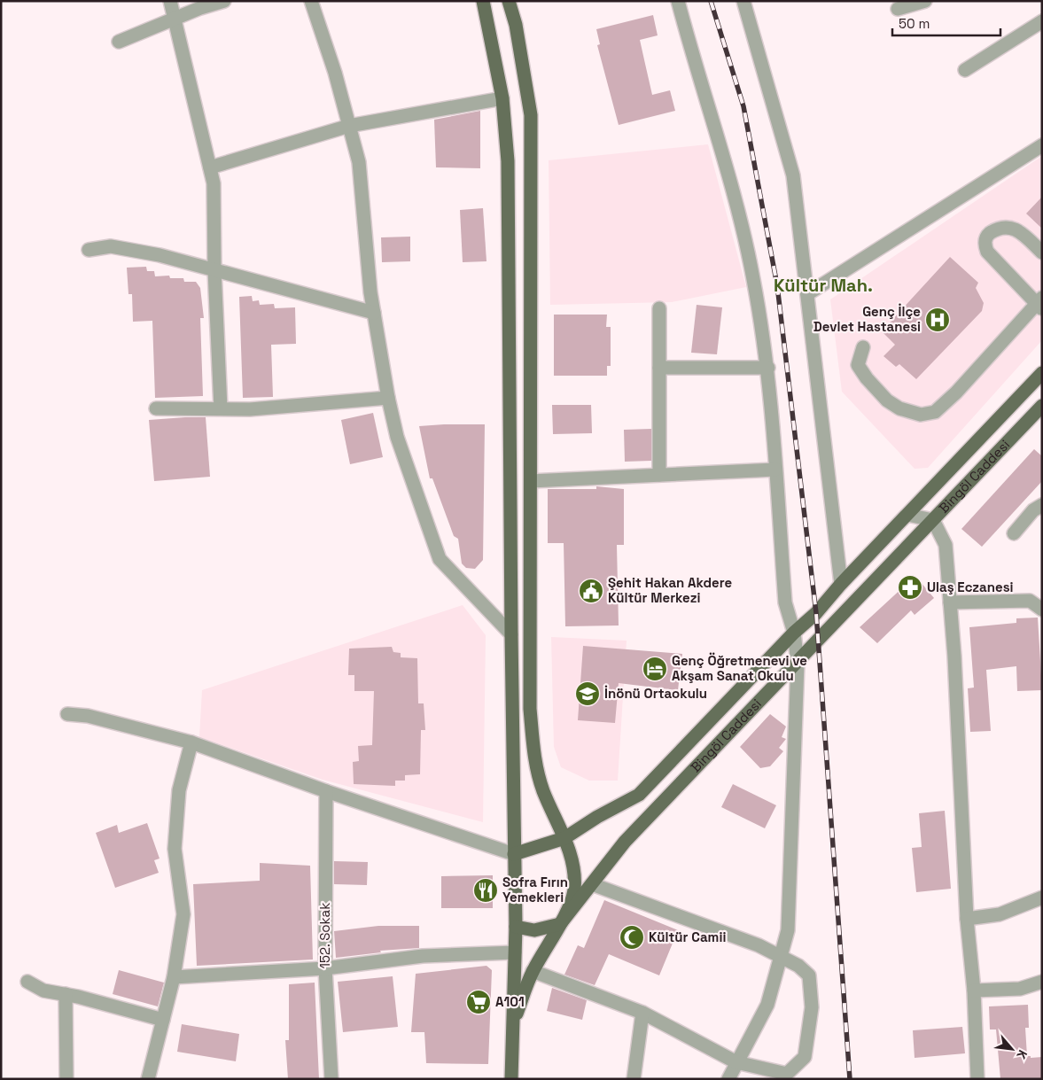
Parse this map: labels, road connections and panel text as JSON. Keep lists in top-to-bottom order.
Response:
{
  "streets": {
    "main road": ["Bingöl Caddesi"],
    "street": ["152. Sokak"]
  },
  "districts": ["Kültür Mah."],
  "places": {
    "hospital": ["Genç İlçe Devlet Hastanesi"],
    "pharmacy": ["Ulaş Eczanesi"],
    "public building": ["Şehit Hakan Akdere Kültür Merkezi"],
    "hotel": ["Genç Öğretmenevi ve Akşam Sanat Okulu"],
    "school or university": ["İnönü Ortaokulu"],
    "restaurant": ["Sofra Fırın Yemekleri"],
    "mosque": ["Kültür Camii"],
    "supermarket": ["A101"]
  },
  "scale_bar": "50 m",
  "north": "bottom right"
}
